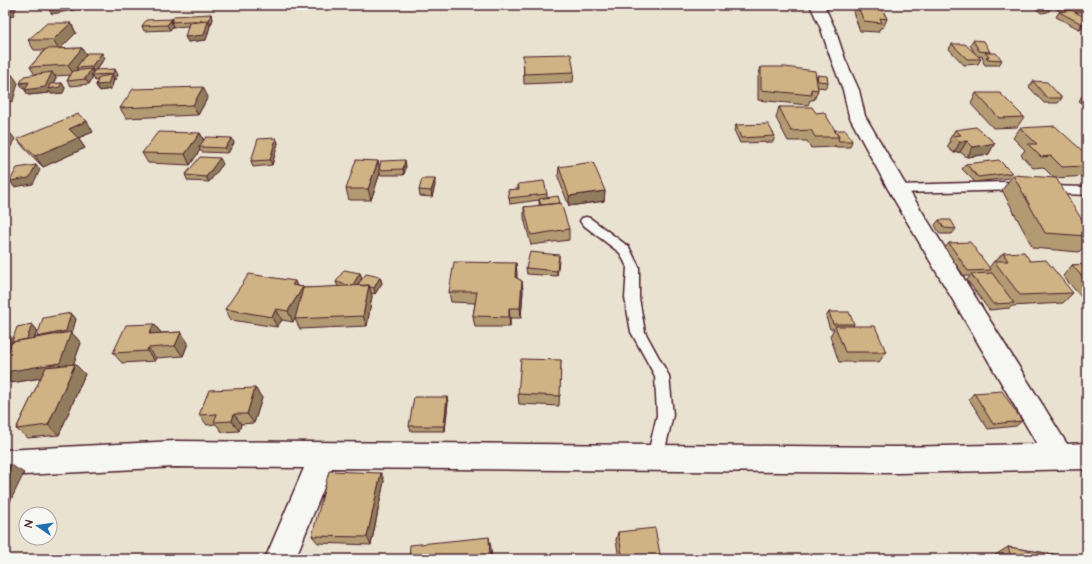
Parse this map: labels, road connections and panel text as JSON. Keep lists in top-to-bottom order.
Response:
{
  "north": "left"
}
